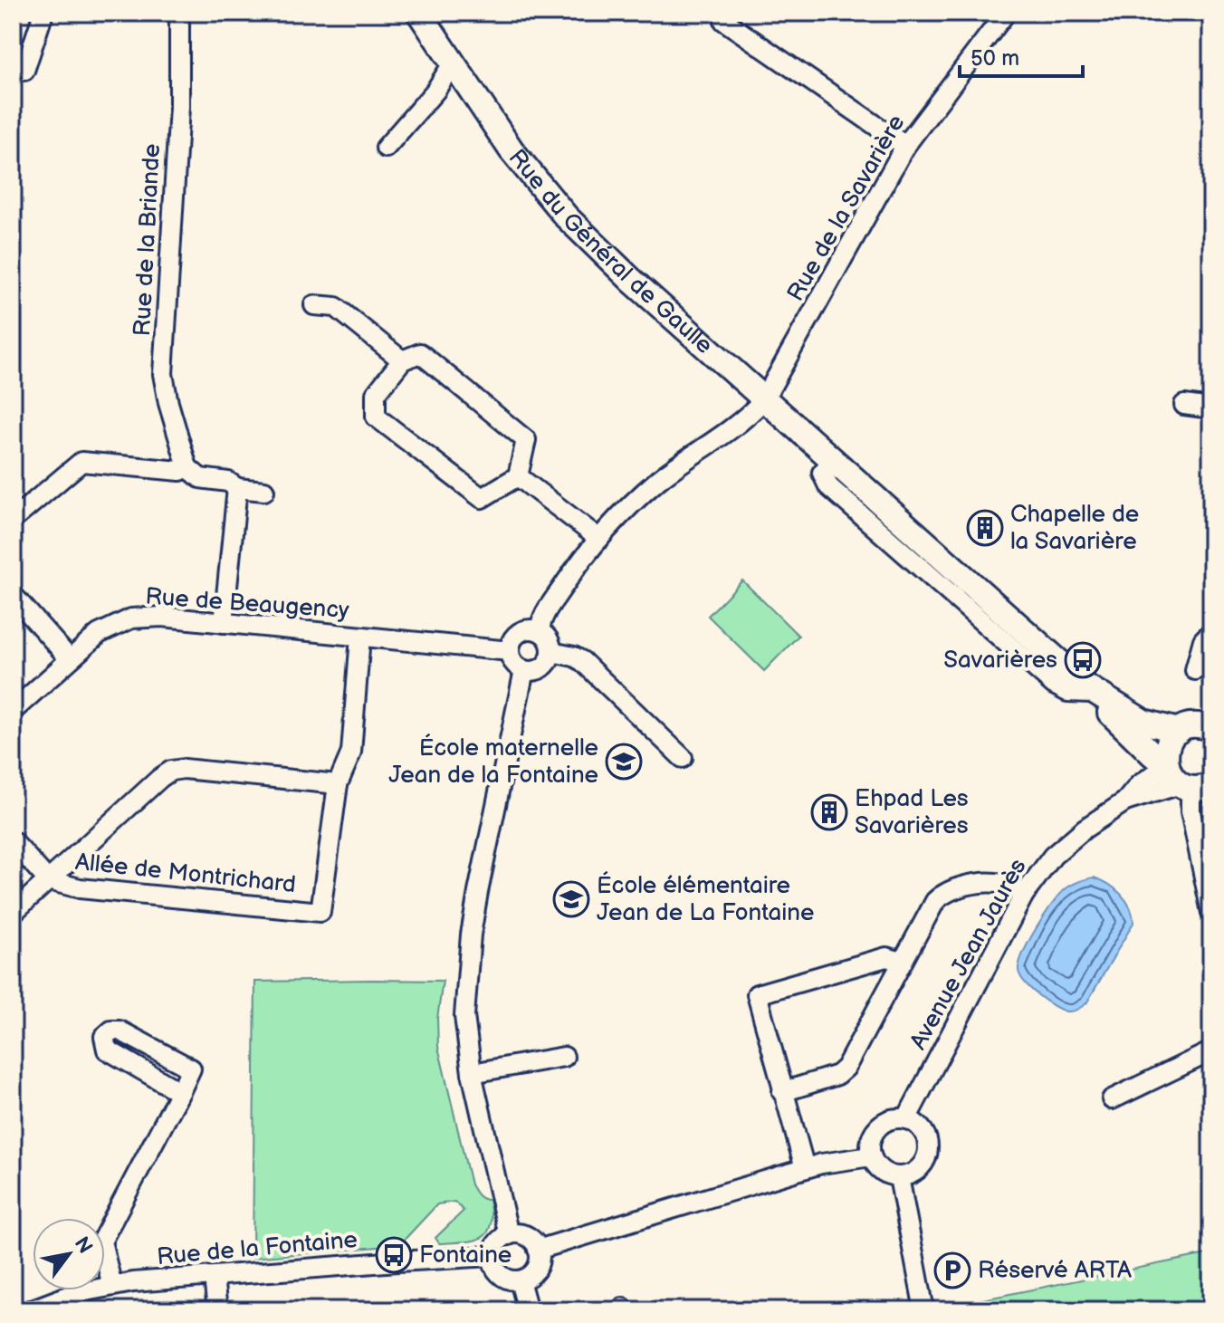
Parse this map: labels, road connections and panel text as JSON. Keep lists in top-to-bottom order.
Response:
{
  "streets": {
    "street": [
      "Rue de la Savarière",
      "Rue de la Briande",
      "Rue du Général de Gaulle",
      "Rue de Beaugency",
      "Allée de Montrichard",
      "Avenue Jean Jaurès",
      "Rue de la Fontaine"
    ]
  },
  "crossings": [
    ["Rue de la Savarière", "Rue du Général de Gaulle"],
    ["Rue de la Savarière", "Rue de Beaugency"],
    ["Rue du Général de Gaulle", "Avenue Jean Jaurès"]
  ],
  "places": {
    "building": ["Chapelle de la Savarière", "Ehpad Les Savarières"],
    "bus stop": ["Savarières", "Fontaine"],
    "school or university": ["École maternelle Jean de la Fontaine", "École élémentaire Jean de La Fontaine"],
    "parking": ["Réservé ARTA"]
  },
  "scale_bar": "50 m",
  "north": "top right"
}
